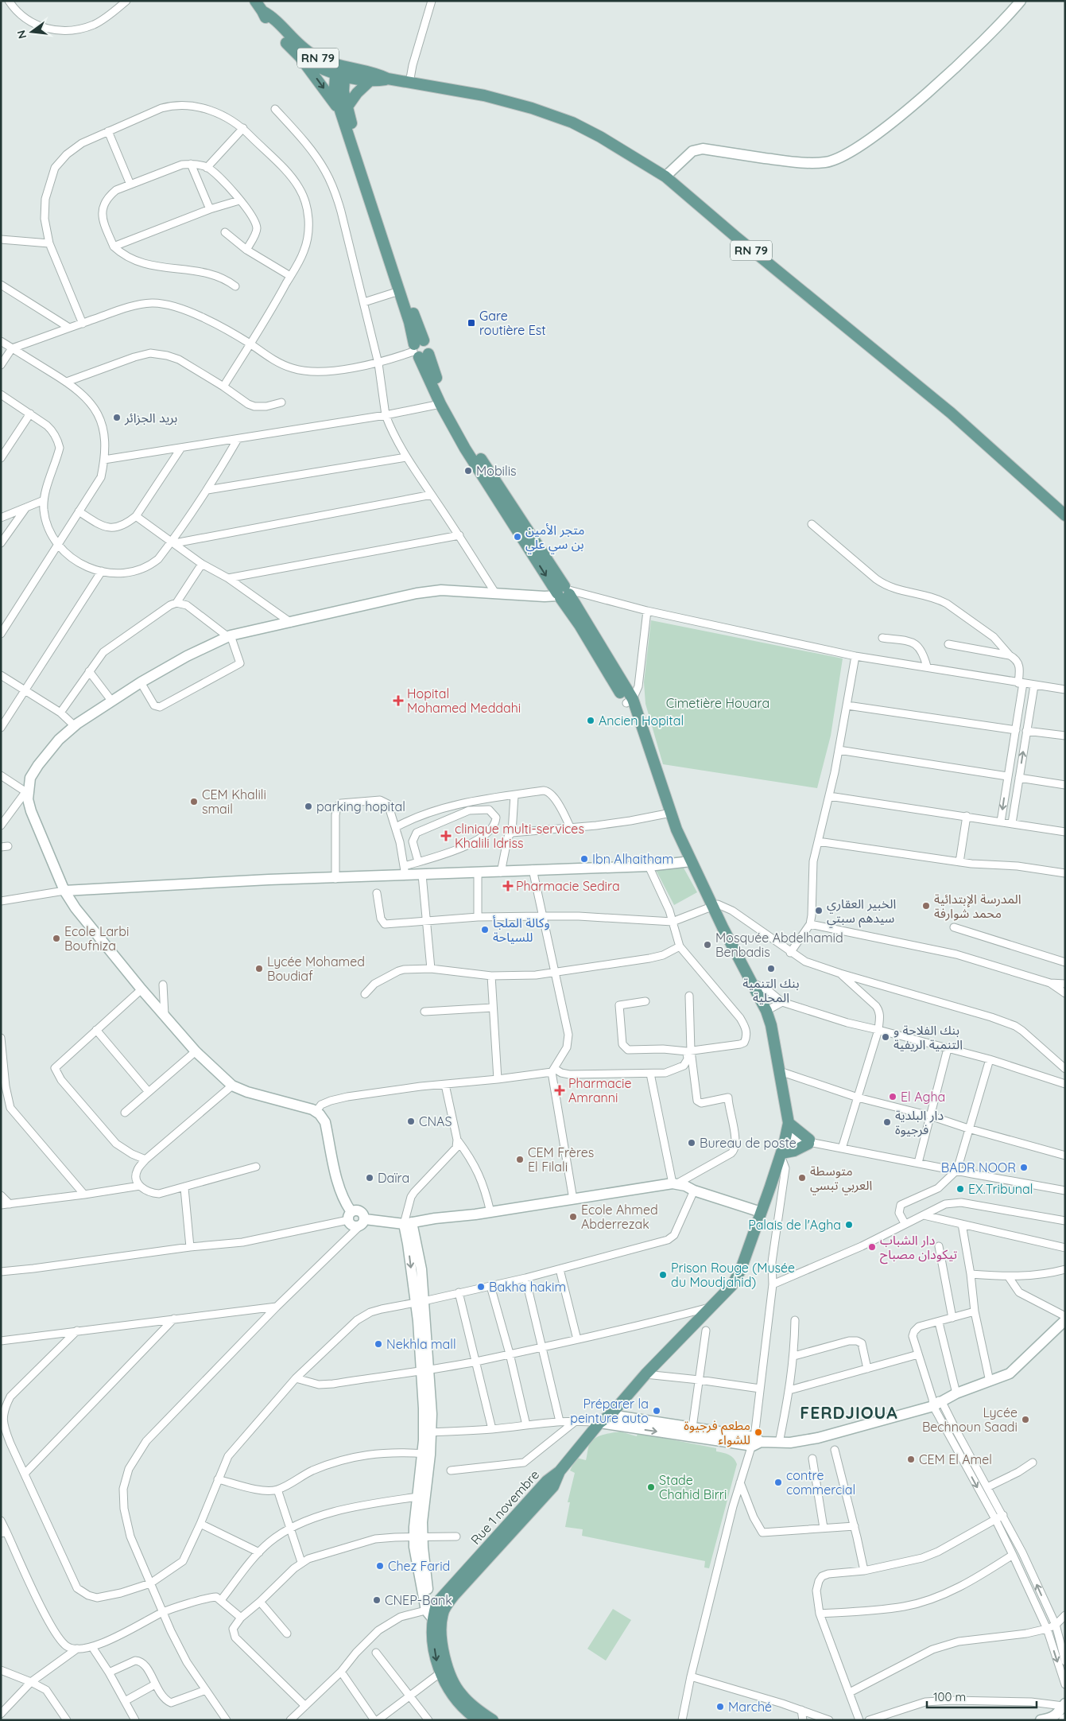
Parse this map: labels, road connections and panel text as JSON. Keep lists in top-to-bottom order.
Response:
{
  "streets": {
    "main road": ["RN 79", "Rue 1 novembre"]
  },
  "districts": ["FERDJIOUA"],
  "parks": ["Cimetière Houara"],
  "places": {
    "transit": ["Gare routière Est"],
    "other": [
      "بريد الجزائر",
      "Mobilis",
      "متجر الأمين بن سي علي",
      "Ancien Hopital",
      "CEM Khalili smail",
      "parking hopital",
      "Ibn Alhaitham",
      "المدرسة الإبتدائية محمد شوارفة",
      "الخبير العقاري سيدهم سبتي",
      "وكالة الملجأ للسياحة",
      "Ecole Larbi Boufniza",
      "Mosquée Abdelhamid Benbadis",
      "Lycée Mohamed Boudiaf",
      "بنك التنمية المحلية",
      "بنك الفلاحة و التنمية الريفية",
      "El Agha",
      "CNAS",
      "دار البلدية فرجيوة",
      "Bureau de poste",
      "CEM Frères El Filali",
      "BADR NOOR",
      "Daïra",
      "متوسطة العربي تبسي",
      "EX.Tribunal",
      "Ecole Ahmed Abderrezak",
      "Palais de l'Agha",
      "دار الشباب تيكودان مصباح",
      "Prison Rouge (Musée du Moudjahid)",
      "Bakha hakim",
      "Nekhla mall",
      "Préparer la peinture auto",
      "Lycée Bechnoun Saadi",
      "مطعم فرجيوة للشواء",
      "CEM El Amel",
      "contre commercial",
      "Stade Chahid Birri",
      "Chez Farid",
      "CNEP-Bank",
      "Marché"
    ],
    "health": [
      "Hopital Mohamed Meddahi",
      "clinique multi-services Khalili Idriss",
      "Pharmacie Sedira",
      "Pharmacie Amranni"
    ]
  },
  "scale_bar": "100 m",
  "north": "left"
}
